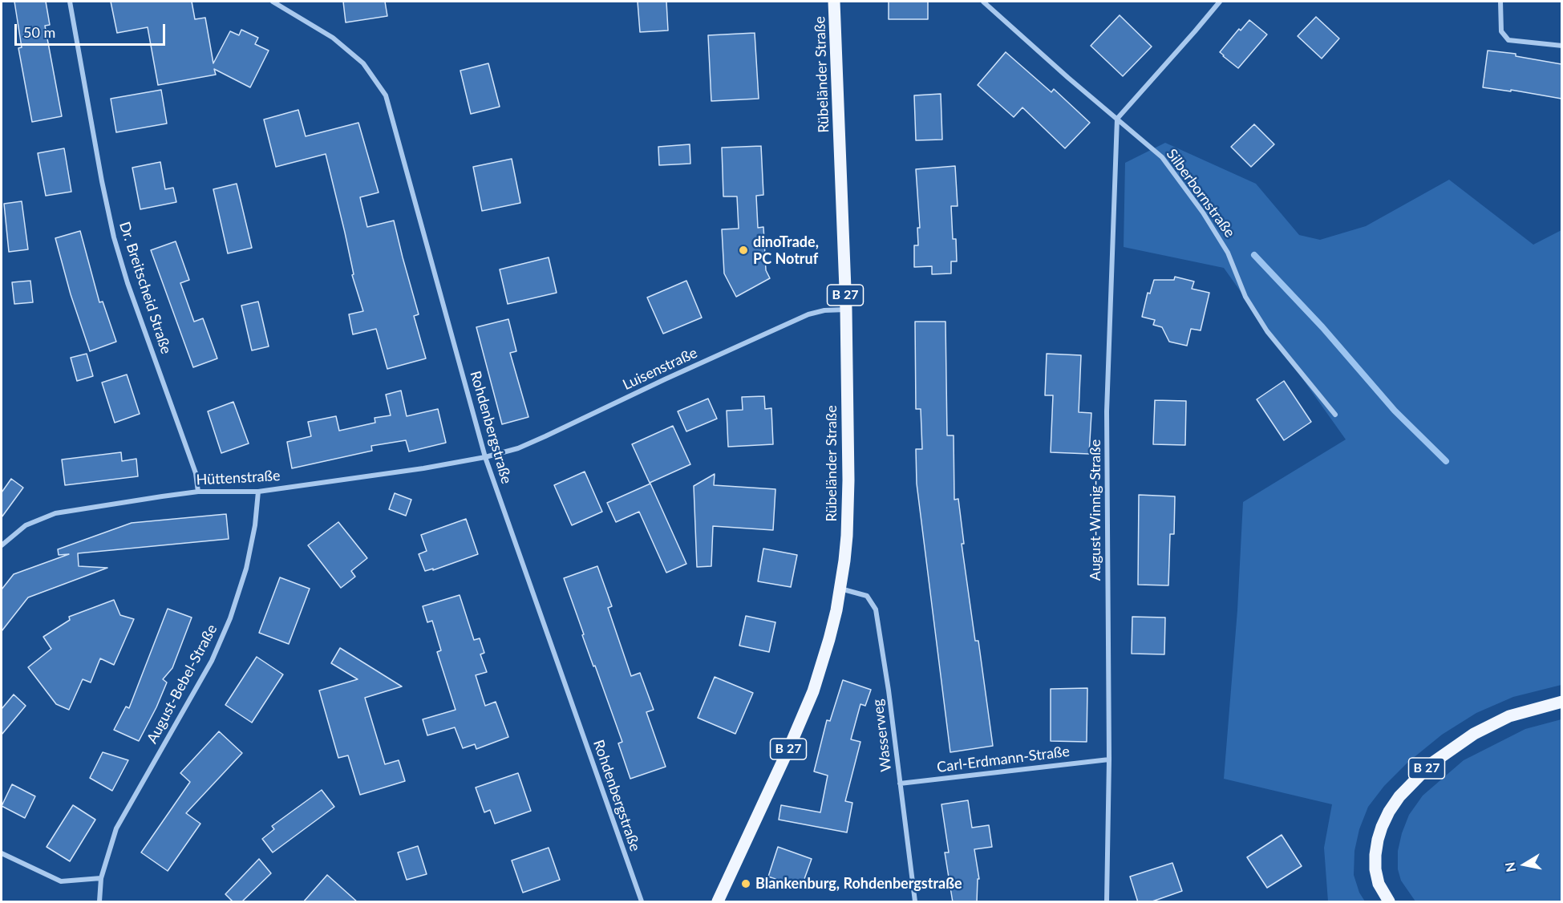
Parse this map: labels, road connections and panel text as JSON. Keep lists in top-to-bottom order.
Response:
{
  "streets": {
    "main road": ["Rübeländer Straße", "B 27"],
    "street": [
      "Silberbornstraße",
      "Dr. Breitscheid Straße",
      "Luisenstraße",
      "Rohdenbergstraße",
      "Hüttenstraße",
      "August-Winnig-Straße",
      "August-Bebel-Straße",
      "Wasserweg",
      "Carl-Erdmann-Straße"
    ]
  },
  "crossings": [
    ["Rübeländer Straße", "Luisenstraße"],
    ["Rübeländer Straße", "Wasserweg"],
    ["Silberbornstraße", "August-Winnig-Straße"],
    ["Dr. Breitscheid Straße", "Hüttenstraße"],
    ["Luisenstraße", "Rohdenbergstraße"],
    ["Luisenstraße", "Hüttenstraße"],
    ["Rohdenbergstraße", "Hüttenstraße"],
    ["Hüttenstraße", "August-Bebel-Straße"],
    ["August-Winnig-Straße", "Carl-Erdmann-Straße"],
    ["Wasserweg", "Carl-Erdmann-Straße"]
  ],
  "places": ["dinoTrade, PC Notruf", "Blankenburg, Rohdenbergstraße"],
  "scale_bar": "50 m",
  "north": "left"
}
